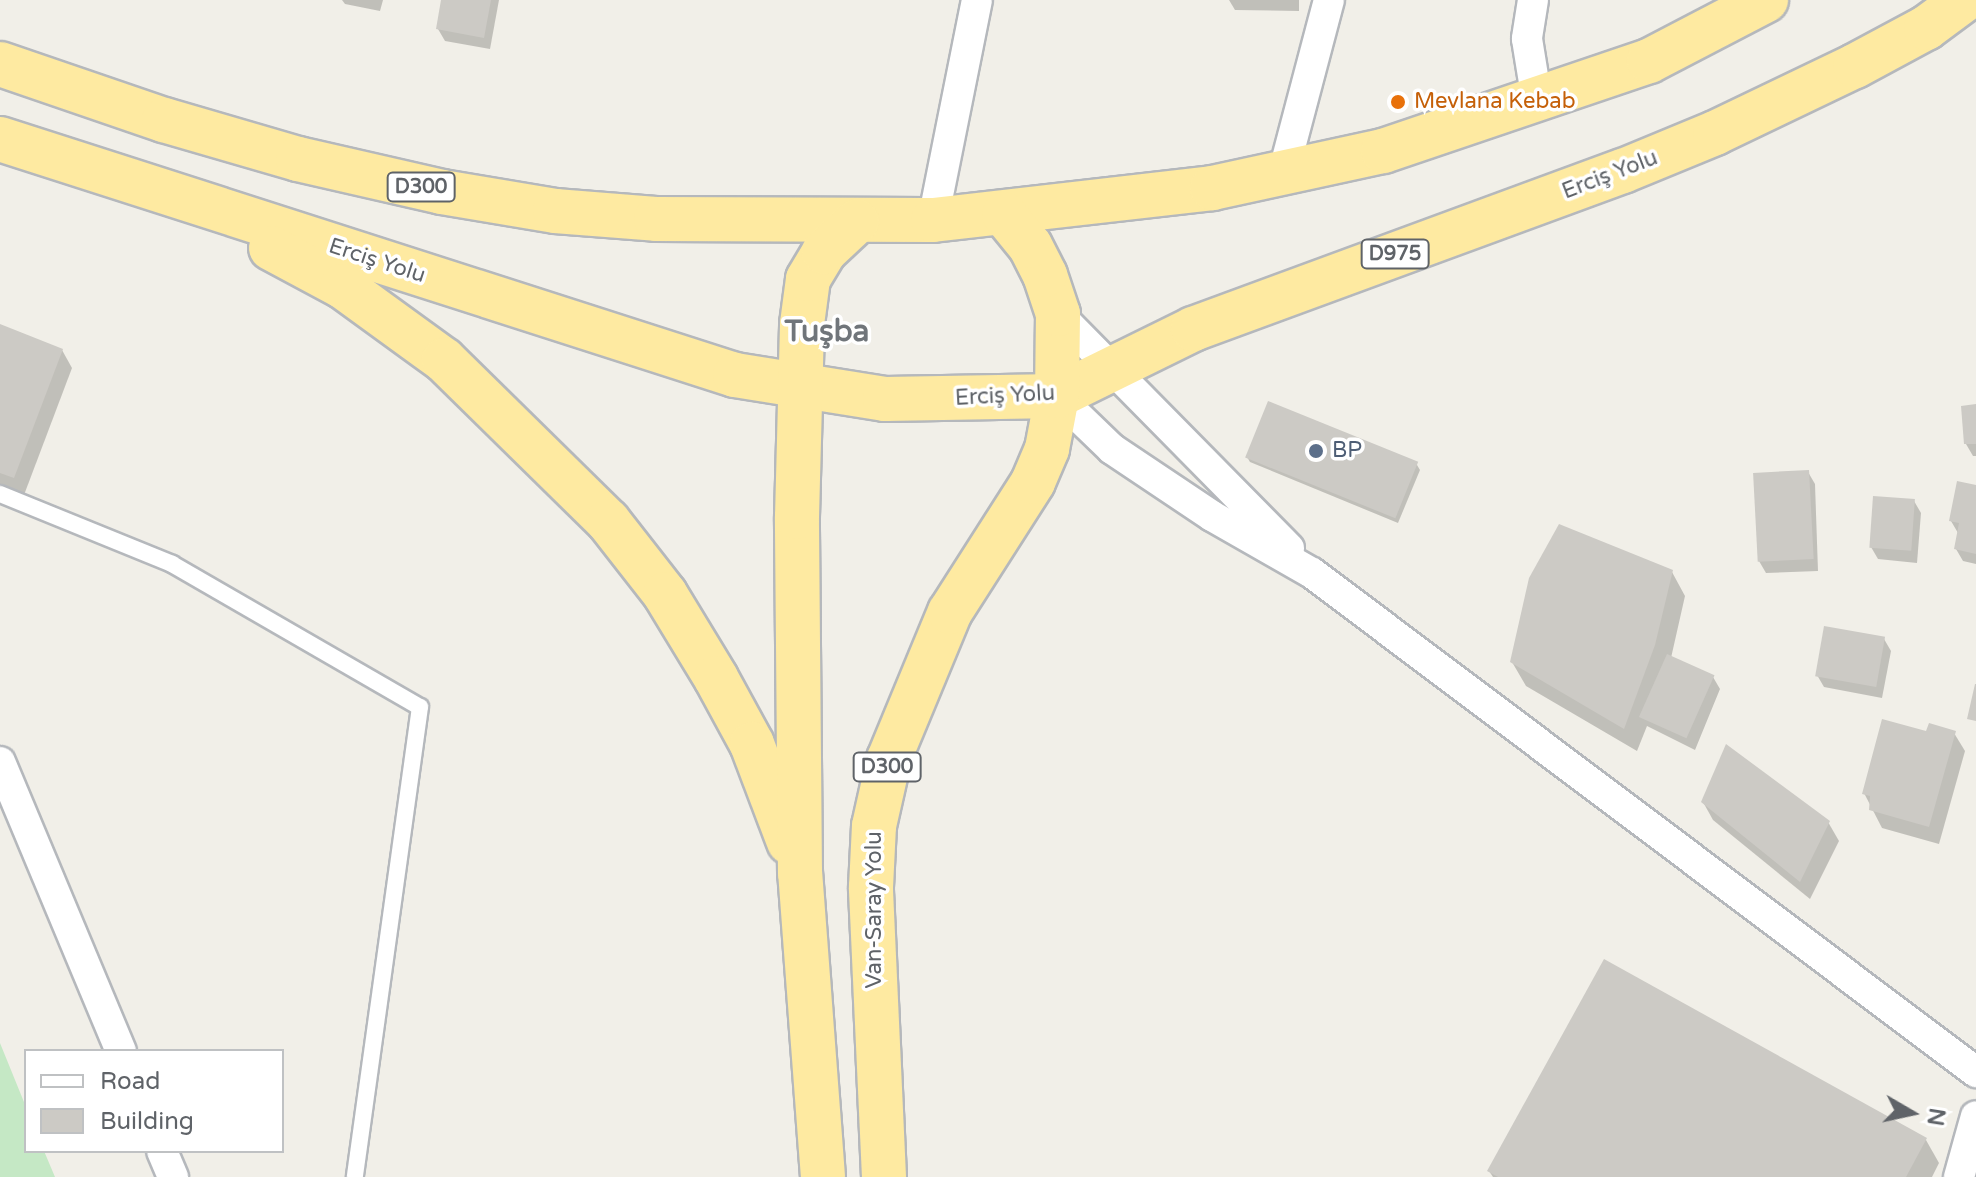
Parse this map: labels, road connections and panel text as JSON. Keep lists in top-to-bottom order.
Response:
{
  "streets": {
    "highway": [
      "Erciş Yolu",
      "D300",
      "D975",
      "Van-Saray Yolu"
    ]
  },
  "crossings": [
    ["Erciş Yolu", "Van-Saray Yolu"]
  ],
  "districts": ["Tuşba"],
  "places": ["Mevlana Kebab", "BP"],
  "legend": ["Road", "Building"],
  "north": "right"
}
